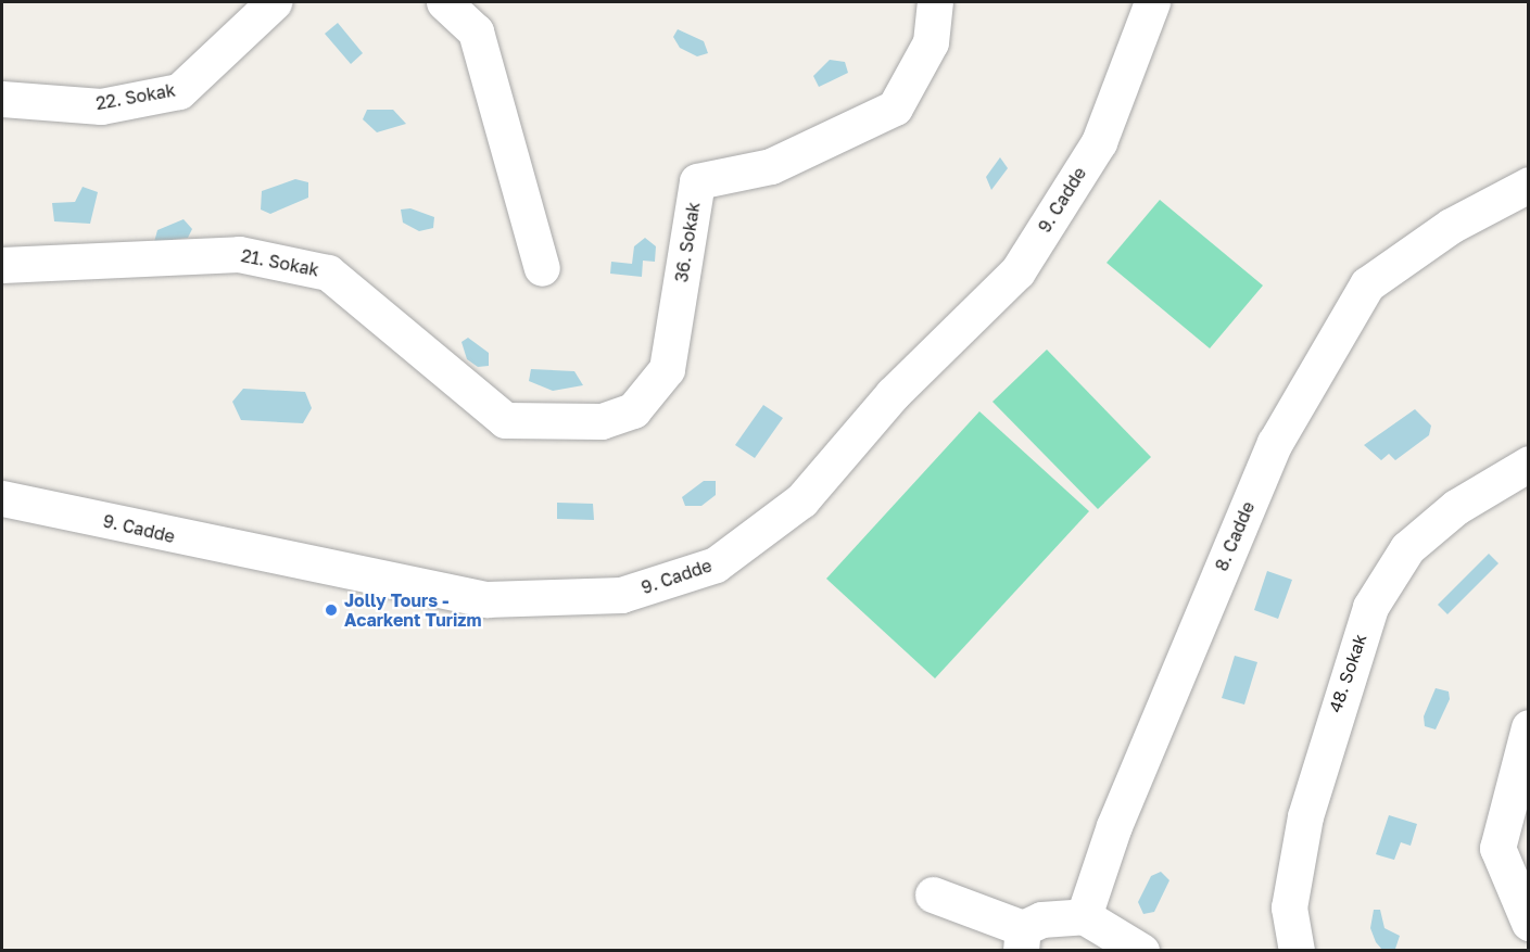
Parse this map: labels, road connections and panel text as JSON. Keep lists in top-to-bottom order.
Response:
{
  "streets": {
    "street": [
      "22. Sokak",
      "9. Cadde",
      "36. Sokak",
      "21. Sokak",
      "8. Cadde",
      "48. Sokak"
    ]
  },
  "crossings": [
    ["36. Sokak", "21. Sokak"]
  ],
  "places": ["Jolly Tours - Acarkent Turizm"]
}
